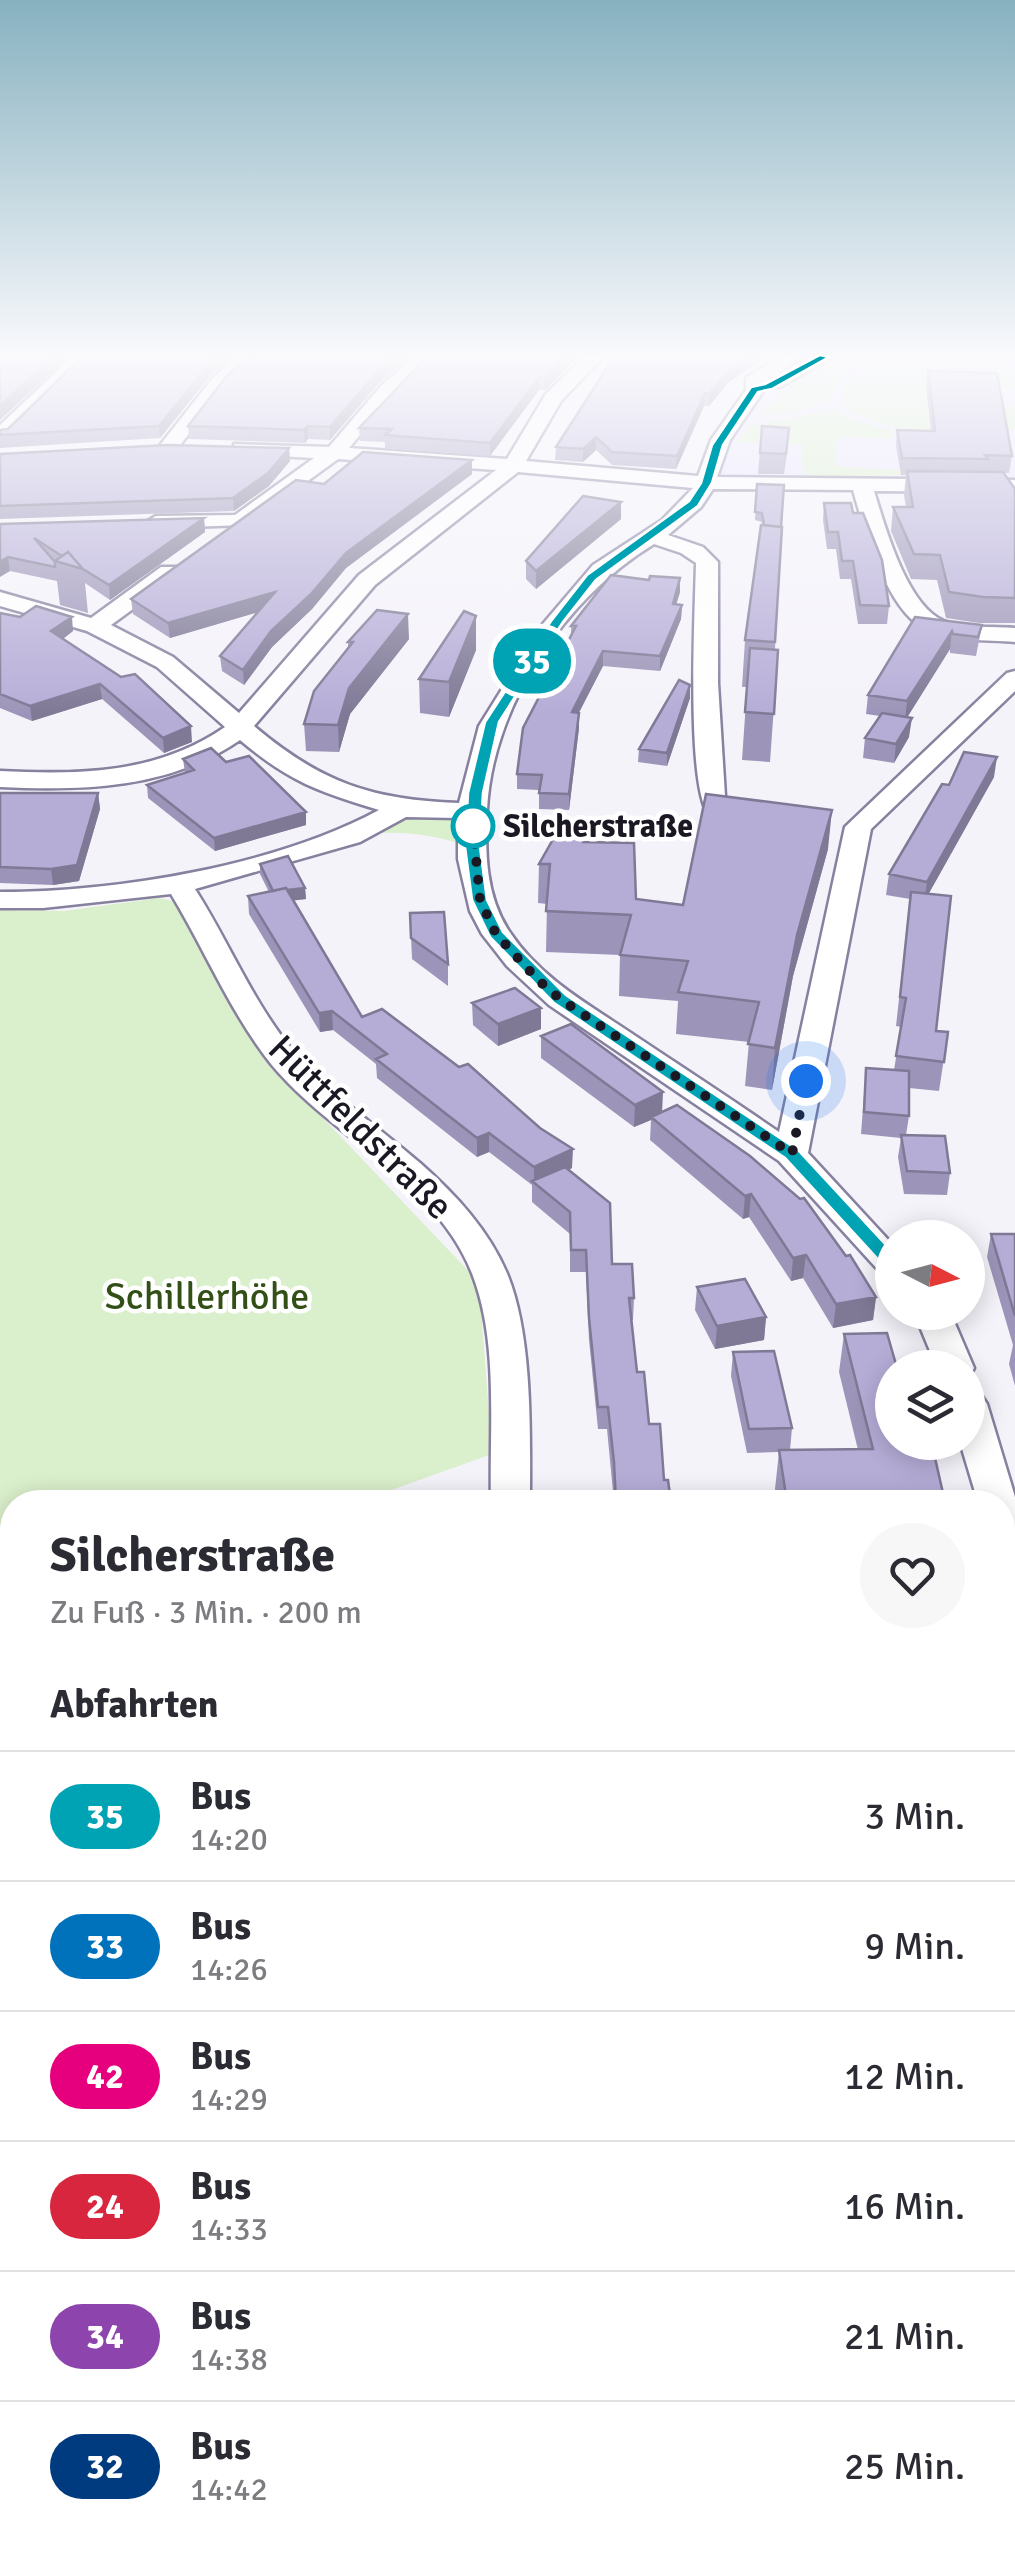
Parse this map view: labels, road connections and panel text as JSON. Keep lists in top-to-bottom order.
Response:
{
  "streets": {
    "street": ["Hüttfeldstraße"]
  },
  "parks": ["Schillerhöhe"],
  "places": ["Silcherstraße"],
  "lines": ["bus line 35"],
  "north": "right",
  "page": {
    "on_map": "35",
    "heading": [
      ["Silcherstraße", "Zu Fuß · 3 Min. · 200 m"],
      "Abfahrten"
    ],
    "list": [
      {
        "mark": "35",
        "name": "Bus",
        "note": "14:20",
        "value": "3 Min."
      },
      {
        "mark": "33",
        "name": "Bus",
        "note": "14:26",
        "value": "9 Min."
      },
      {
        "mark": "42",
        "name": "Bus",
        "note": "14:29",
        "value": "12 Min."
      },
      {
        "mark": "24",
        "name": "Bus",
        "note": "14:33",
        "value": "16 Min."
      },
      {
        "mark": "34",
        "name": "Bus",
        "note": "14:38",
        "value": "21 Min."
      },
      {
        "mark": "32",
        "name": "Bus",
        "note": "14:42",
        "value": "25 Min."
      }
    ]
  }
}
